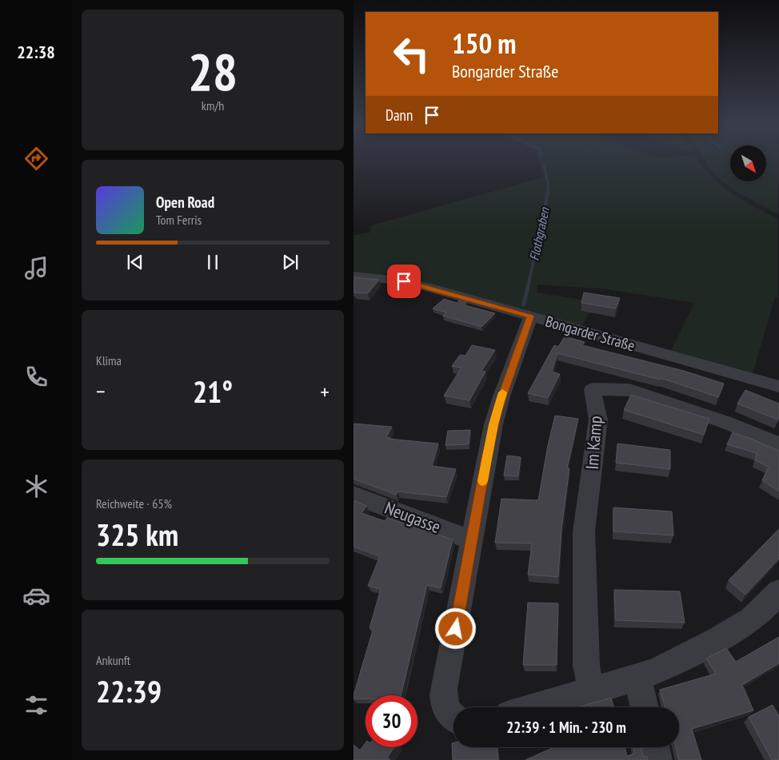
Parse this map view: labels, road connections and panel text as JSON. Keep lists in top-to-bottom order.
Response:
{
  "streets": {
    "street": ["Bongarder Straße", "Im Kamp", "Neugasse"]
  },
  "water": ["Flothgraben"],
  "north": "bottom right",
  "page": {
    "tabs": "22:38",
    "tile": [
      ["28", "km/h"],
      "Klima",
      ["Reichweite · 65%", "325 km"],
      ["Ankunft", "22:39"]
    ],
    "turn": ["150 m", "Bongarder Straße"],
    "then": "Dann",
    "song": ["Open Road", "Tom Ferris"],
    "heat": ["−", "21°", "+"],
    "limit": "30",
    "trip": "22:39 · 1 Min. · 230 m"
  }
}
